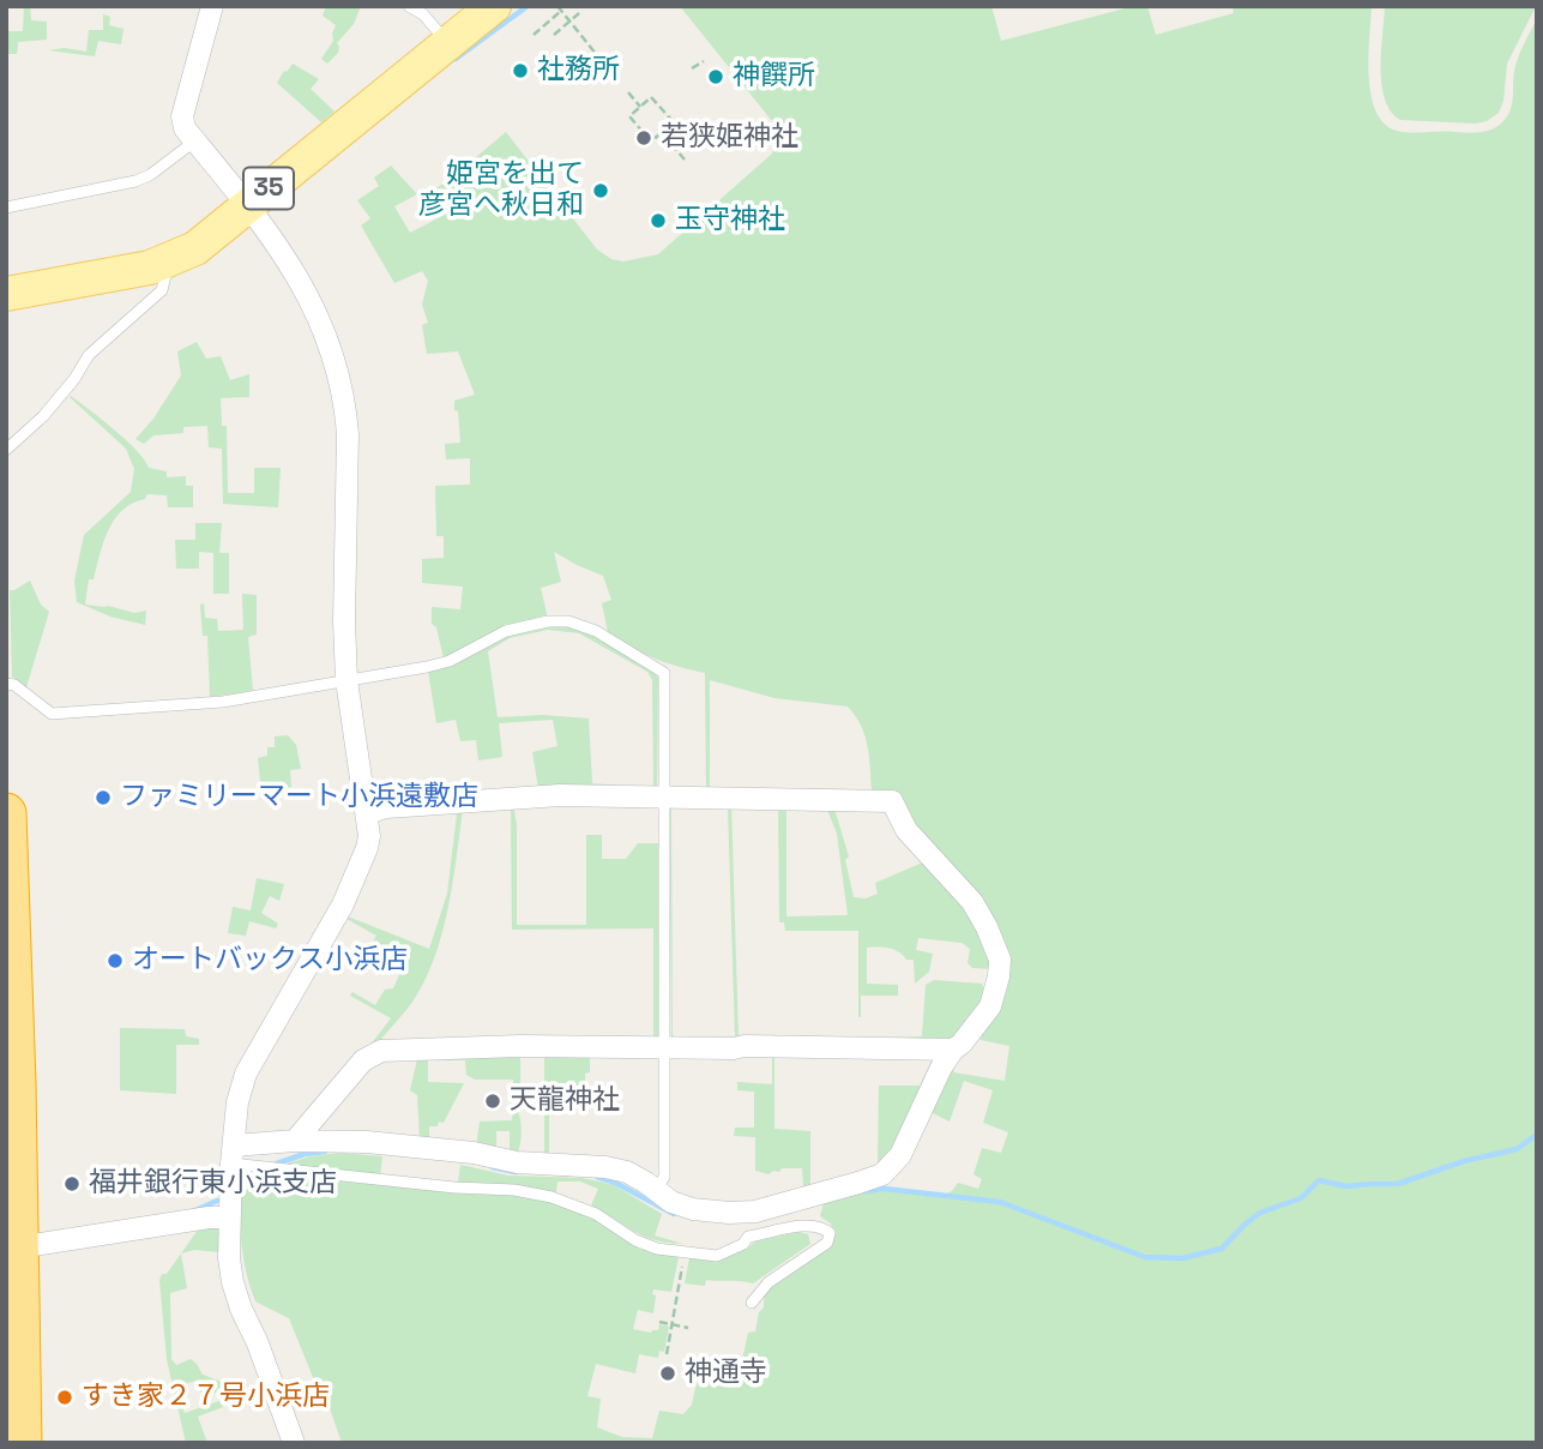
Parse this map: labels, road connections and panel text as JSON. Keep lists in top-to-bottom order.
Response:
{
  "streets": {
    "main road": ["35"]
  },
  "places": [
    "社務所",
    "神饌所",
    "若狭姫神社",
    "姫宮を出て 彦宮へ秋日和",
    "玉守神社",
    "ファミリーマート小浜遠敷店",
    "オートバックス小浜店",
    "天龍神社",
    "福井銀行東小浜支店",
    "神通寺",
    "すき家２７号小浜店"
  ]
}
